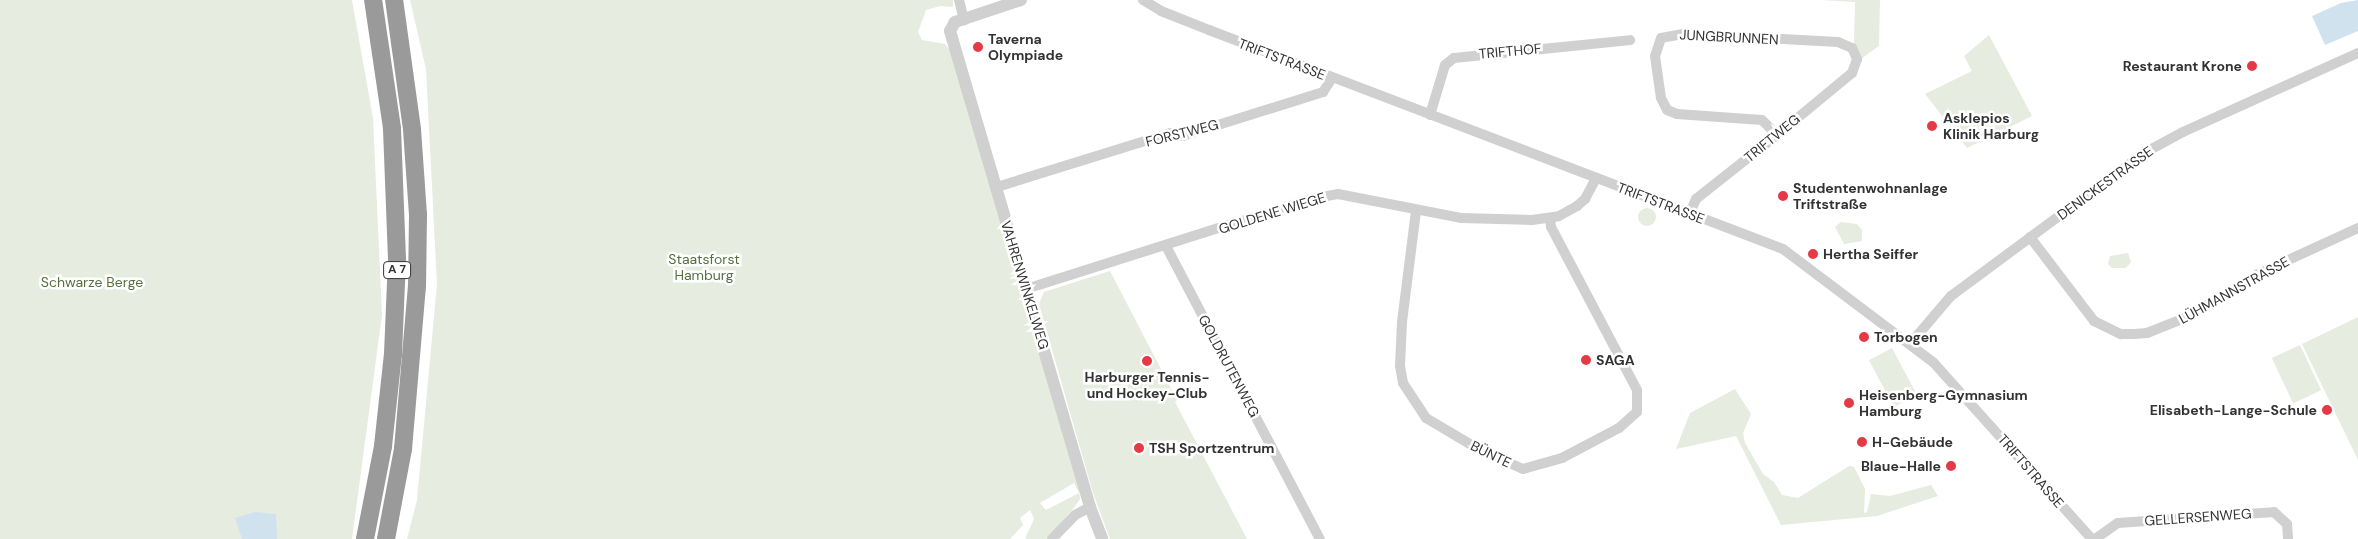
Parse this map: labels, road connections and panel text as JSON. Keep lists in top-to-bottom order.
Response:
{
  "streets": {
    "highway": ["A 7"],
    "street": [
      "JUNGBRUNNEN",
      "TRIFTHOF",
      "TRIFTSTRASSE",
      "FORSTWEG",
      "TRIFTWEG",
      "DENICKESTRASSE",
      "GOLDENE WIEGE",
      "VAHRENWINKELWEG",
      "LÜHMANNSTRASSE",
      "GOLDRUTENWEG",
      "BÜNTE",
      "GELLERSENWEG"
    ]
  },
  "crossings": [
    ["JUNGBRUNNEN", "TRIFTWEG"],
    ["TRIFTHOF", "TRIFTSTRASSE"],
    ["TRIFTSTRASSE", "FORSTWEG"],
    ["TRIFTSTRASSE", "TRIFTWEG"],
    ["TRIFTSTRASSE", "DENICKESTRASSE"],
    ["TRIFTSTRASSE", "GOLDENE WIEGE"],
    ["TRIFTSTRASSE", "GELLERSENWEG"],
    ["FORSTWEG", "VAHRENWINKELWEG"],
    ["DENICKESTRASSE", "LÜHMANNSTRASSE"],
    ["GOLDENE WIEGE", "VAHRENWINKELWEG"],
    ["GOLDENE WIEGE", "GOLDRUTENWEG"],
    ["GOLDENE WIEGE", "BÜNTE"]
  ],
  "parks": ["Staatsforst Hamburg", "Schwarze Berge"],
  "places": [
    "Taverna Olympiade",
    "Restaurant Krone",
    "Asklepios Klinik Harburg",
    "Studentenwohnanlage Triftstraße",
    "Hertha Seiffer",
    "Torbogen",
    "SAGA",
    "Harburger Tennis- und Hockey-Club",
    "Heisenberg-Gymnasium Hamburg",
    "Elisabeth-Lange-Schule",
    "H-Gebäude",
    "TSH Sportzentrum",
    "Blaue-Halle"
  ]
}
